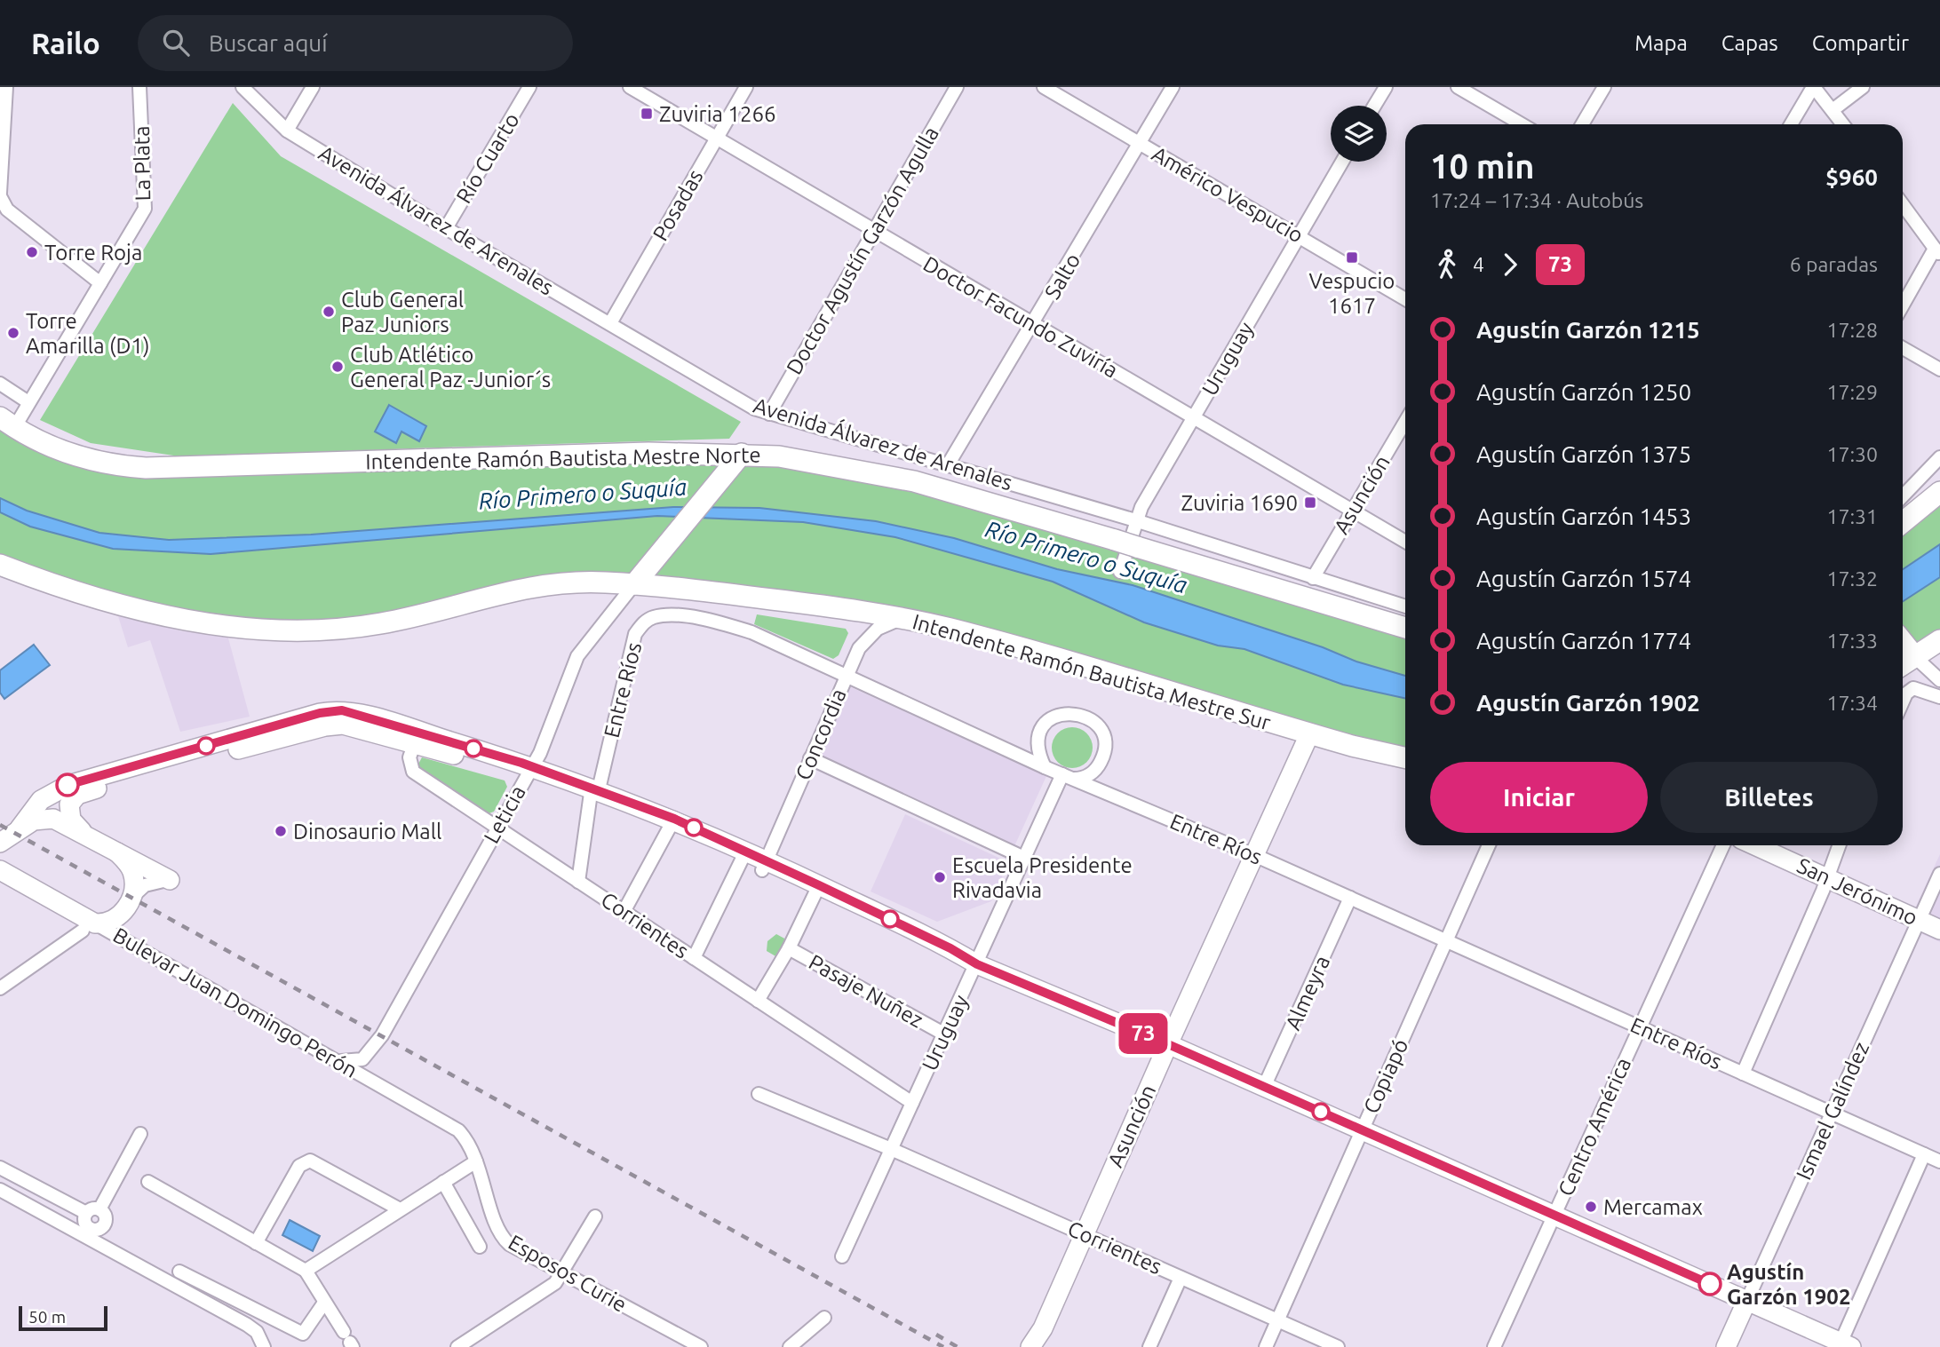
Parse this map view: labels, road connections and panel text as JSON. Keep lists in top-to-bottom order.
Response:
{
  "streets": {
    "main road": [
      "Intendente Ramón Bautista Mestre Norte",
      "Asunción",
      "Intendente Ramón Bautista Mestre Sur",
      "San Jerónimo",
      "Bulevar Juan Domingo Perón",
      "Ismael Galíndez"
    ],
    "street": [
      "Río Cuarto",
      "La Plata",
      "Américo Vespucio",
      "Posadas",
      "Avenida Álvarez de Arenales",
      "Doctor Agustín Garzón Agulla",
      "Salto",
      "Doctor Facundo Zuviría",
      "Uruguay",
      "Entre Ríos",
      "Concordia",
      "Leticia",
      "Corrientes",
      "Pasaje Nuñez",
      "Almeyra",
      "Copiapó",
      "Centro América",
      "Esposos Curie"
    ]
  },
  "crossings": [
    ["Río Cuarto", "Avenida Álvarez de Arenales"],
    ["La Plata", "Intendente Ramón Bautista Mestre Norte"],
    ["Américo Vespucio", "Salto"],
    ["Américo Vespucio", "Uruguay"],
    ["Posadas", "Avenida Álvarez de Arenales"],
    ["Posadas", "Doctor Facundo Zuviría"],
    ["Avenida Álvarez de Arenales", "Doctor Agustín Garzón Agulla"],
    ["Avenida Álvarez de Arenales", "Salto"],
    ["Avenida Álvarez de Arenales", "Uruguay"],
    ["Avenida Álvarez de Arenales", "Asunción"],
    ["Doctor Agustín Garzón Agulla", "Doctor Facundo Zuviría"],
    ["Salto", "Doctor Facundo Zuviría"],
    ["Doctor Facundo Zuviría", "Uruguay"],
    ["Doctor Facundo Zuviría", "Asunción"],
    ["Uruguay", "Entre Ríos"],
    ["Uruguay", "Corrientes"],
    ["Uruguay", "Pasaje Nuñez"],
    ["Asunción", "Intendente Ramón Bautista Mestre Sur"],
    ["Asunción", "Entre Ríos"],
    ["Asunción", "Corrientes"],
    ["Intendente Ramón Bautista Mestre Sur", "Concordia"],
    ["Intendente Ramón Bautista Mestre Sur", "Leticia"],
    ["Entre Ríos", "Concordia"],
    ["Entre Ríos", "Corrientes"],
    ["Entre Ríos", "Almeyra"],
    ["Entre Ríos", "Copiapó"],
    ["Entre Ríos", "Ismael Galíndez"],
    ["Entre Ríos", "Centro América"],
    ["Leticia", "Corrientes"],
    ["San Jerónimo", "Ismael Galíndez"],
    ["Corrientes", "Copiapó"],
    ["Bulevar Juan Domingo Perón", "Esposos Curie"]
  ],
  "water": ["Río Primero o Suquía"],
  "places": {
    "transit": ["Zuviria 1266", "Vespucio 1617", "Zuviria 1690"],
    "other": [
      "Torre Roja",
      "Club General Paz Juniors",
      "Torre Amarilla (D1)",
      "Club Atlético General Paz -Junior´s",
      "Dinosaurio Mall",
      "Escuela Presidente Rivadavia",
      "Mercamax",
      "Agustín Garzón 1902"
    ]
  },
  "lines": ["bus line 73"],
  "scale_bar": "50 m",
  "page": {
    "header": "Railo",
    "search": "Buscar aquí",
    "nav": ["Mapa", "Capas", "Compartir"],
    "on_map": "73",
    "heading": ["10 min", "17:24 – 17:34 · Autobús", "$960"],
    "legs": ["4", "73", "6 paradas"],
    "list": [
      {
        "name": "Agustín Garzón 1215",
        "value": "17:28"
      },
      {
        "name": "Agustín Garzón 1250",
        "value": "17:29"
      },
      {
        "name": "Agustín Garzón 1375",
        "value": "17:30"
      },
      {
        "name": "Agustín Garzón 1453",
        "value": "17:31"
      },
      {
        "name": "Agustín Garzón 1574",
        "value": "17:32"
      },
      {
        "name": "Agustín Garzón 1774",
        "value": "17:33"
      },
      {
        "name": "Agustín Garzón 1902",
        "value": "17:34"
      }
    ],
    "buttons": ["Iniciar", "Billetes"],
    "scale": "50 m"
  }
}
